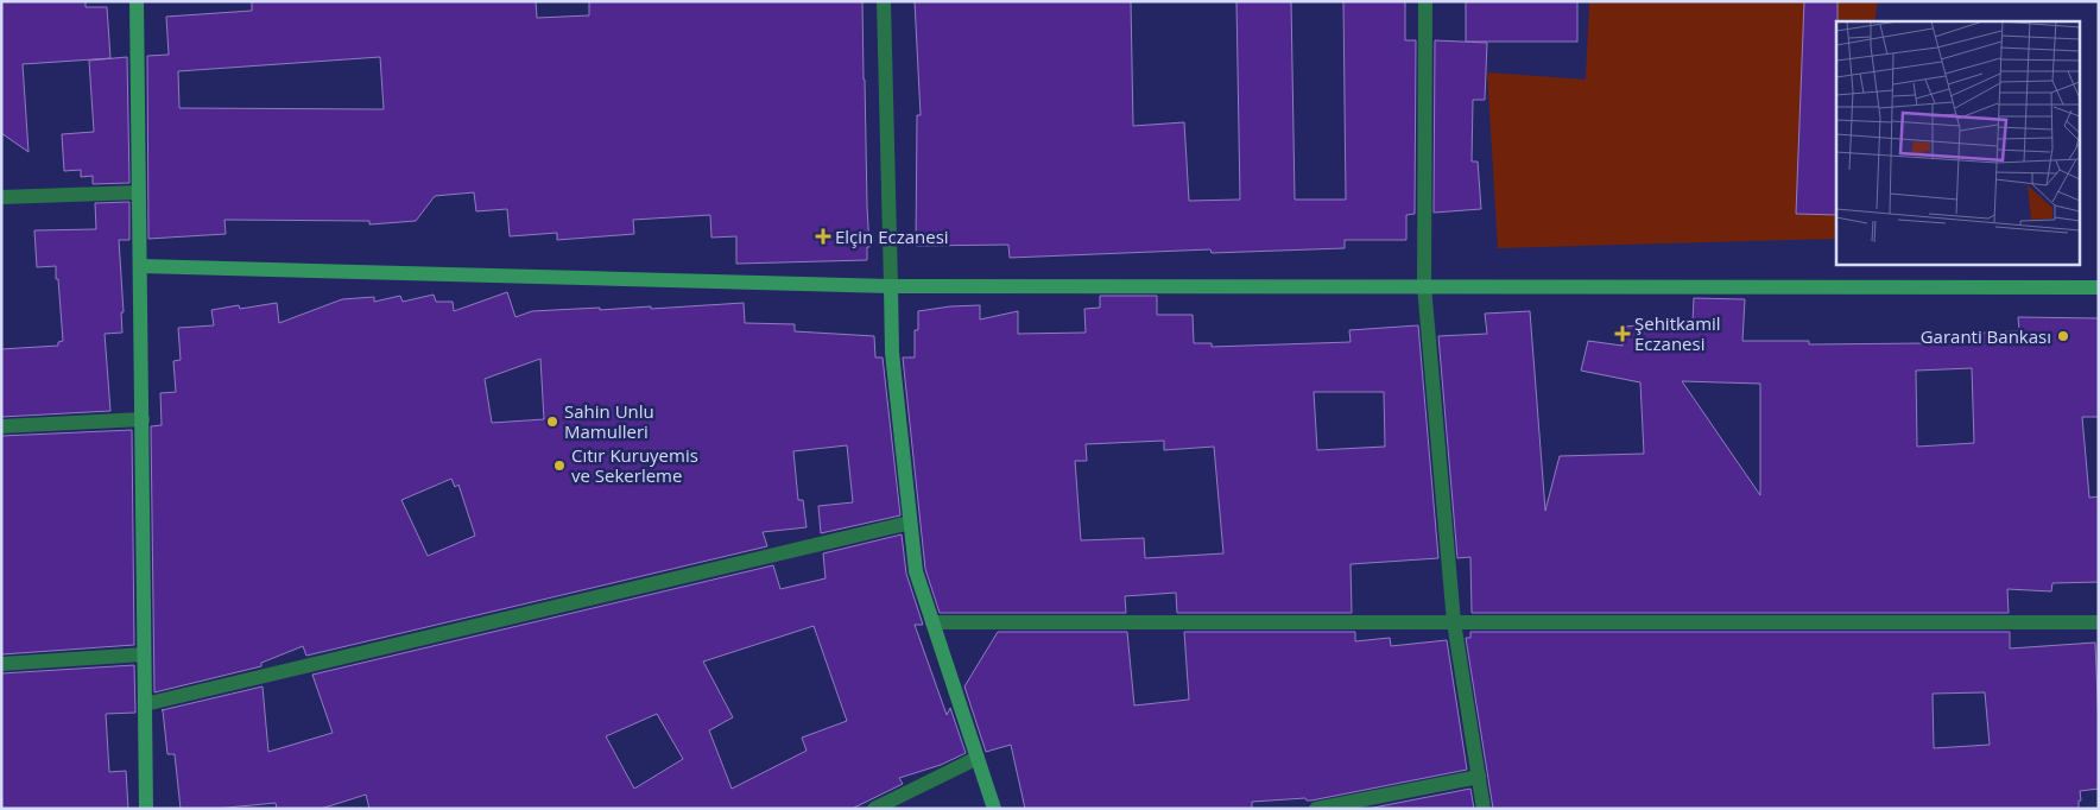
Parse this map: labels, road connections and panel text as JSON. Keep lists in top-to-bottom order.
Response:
{
  "places": {
    "health": ["Elçin Eczanesi", "Şehitkamil Eczanesi"],
    "other": ["Garanti Bankası", "Sahin Unlu Mamulleri", "Cıtır Kuruyemis ve Sekerleme"]
  }
}
